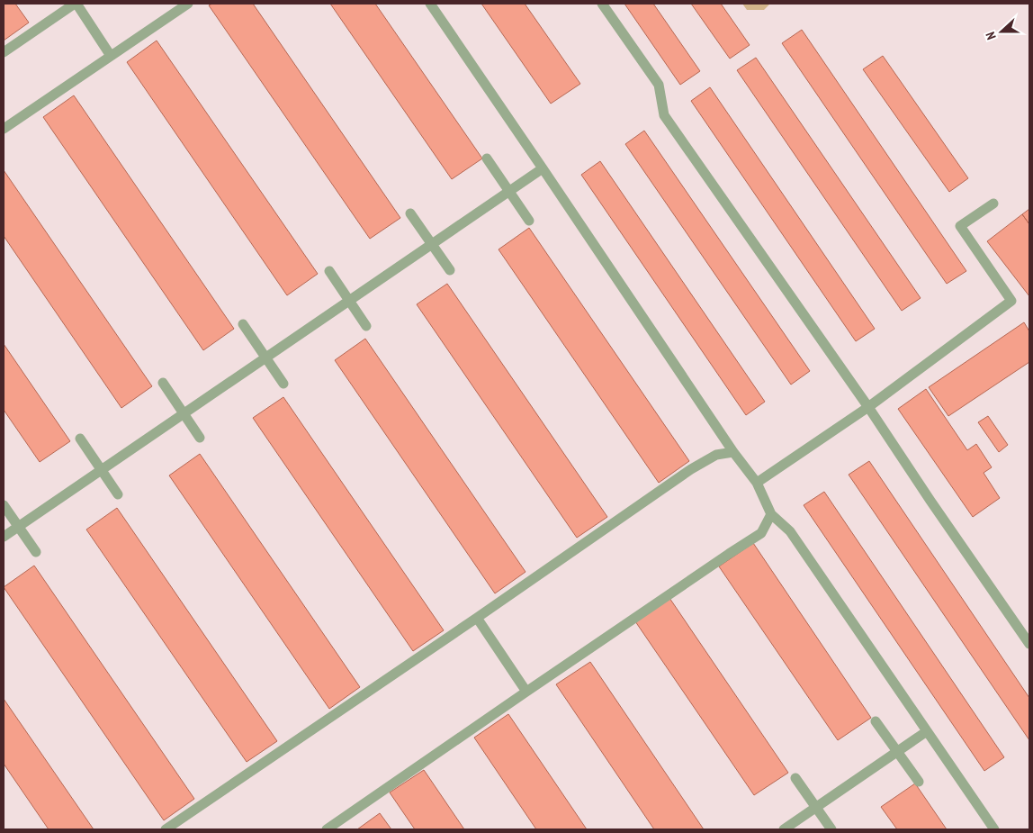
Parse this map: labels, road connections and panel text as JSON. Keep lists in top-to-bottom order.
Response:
{
  "north": "left"
}
